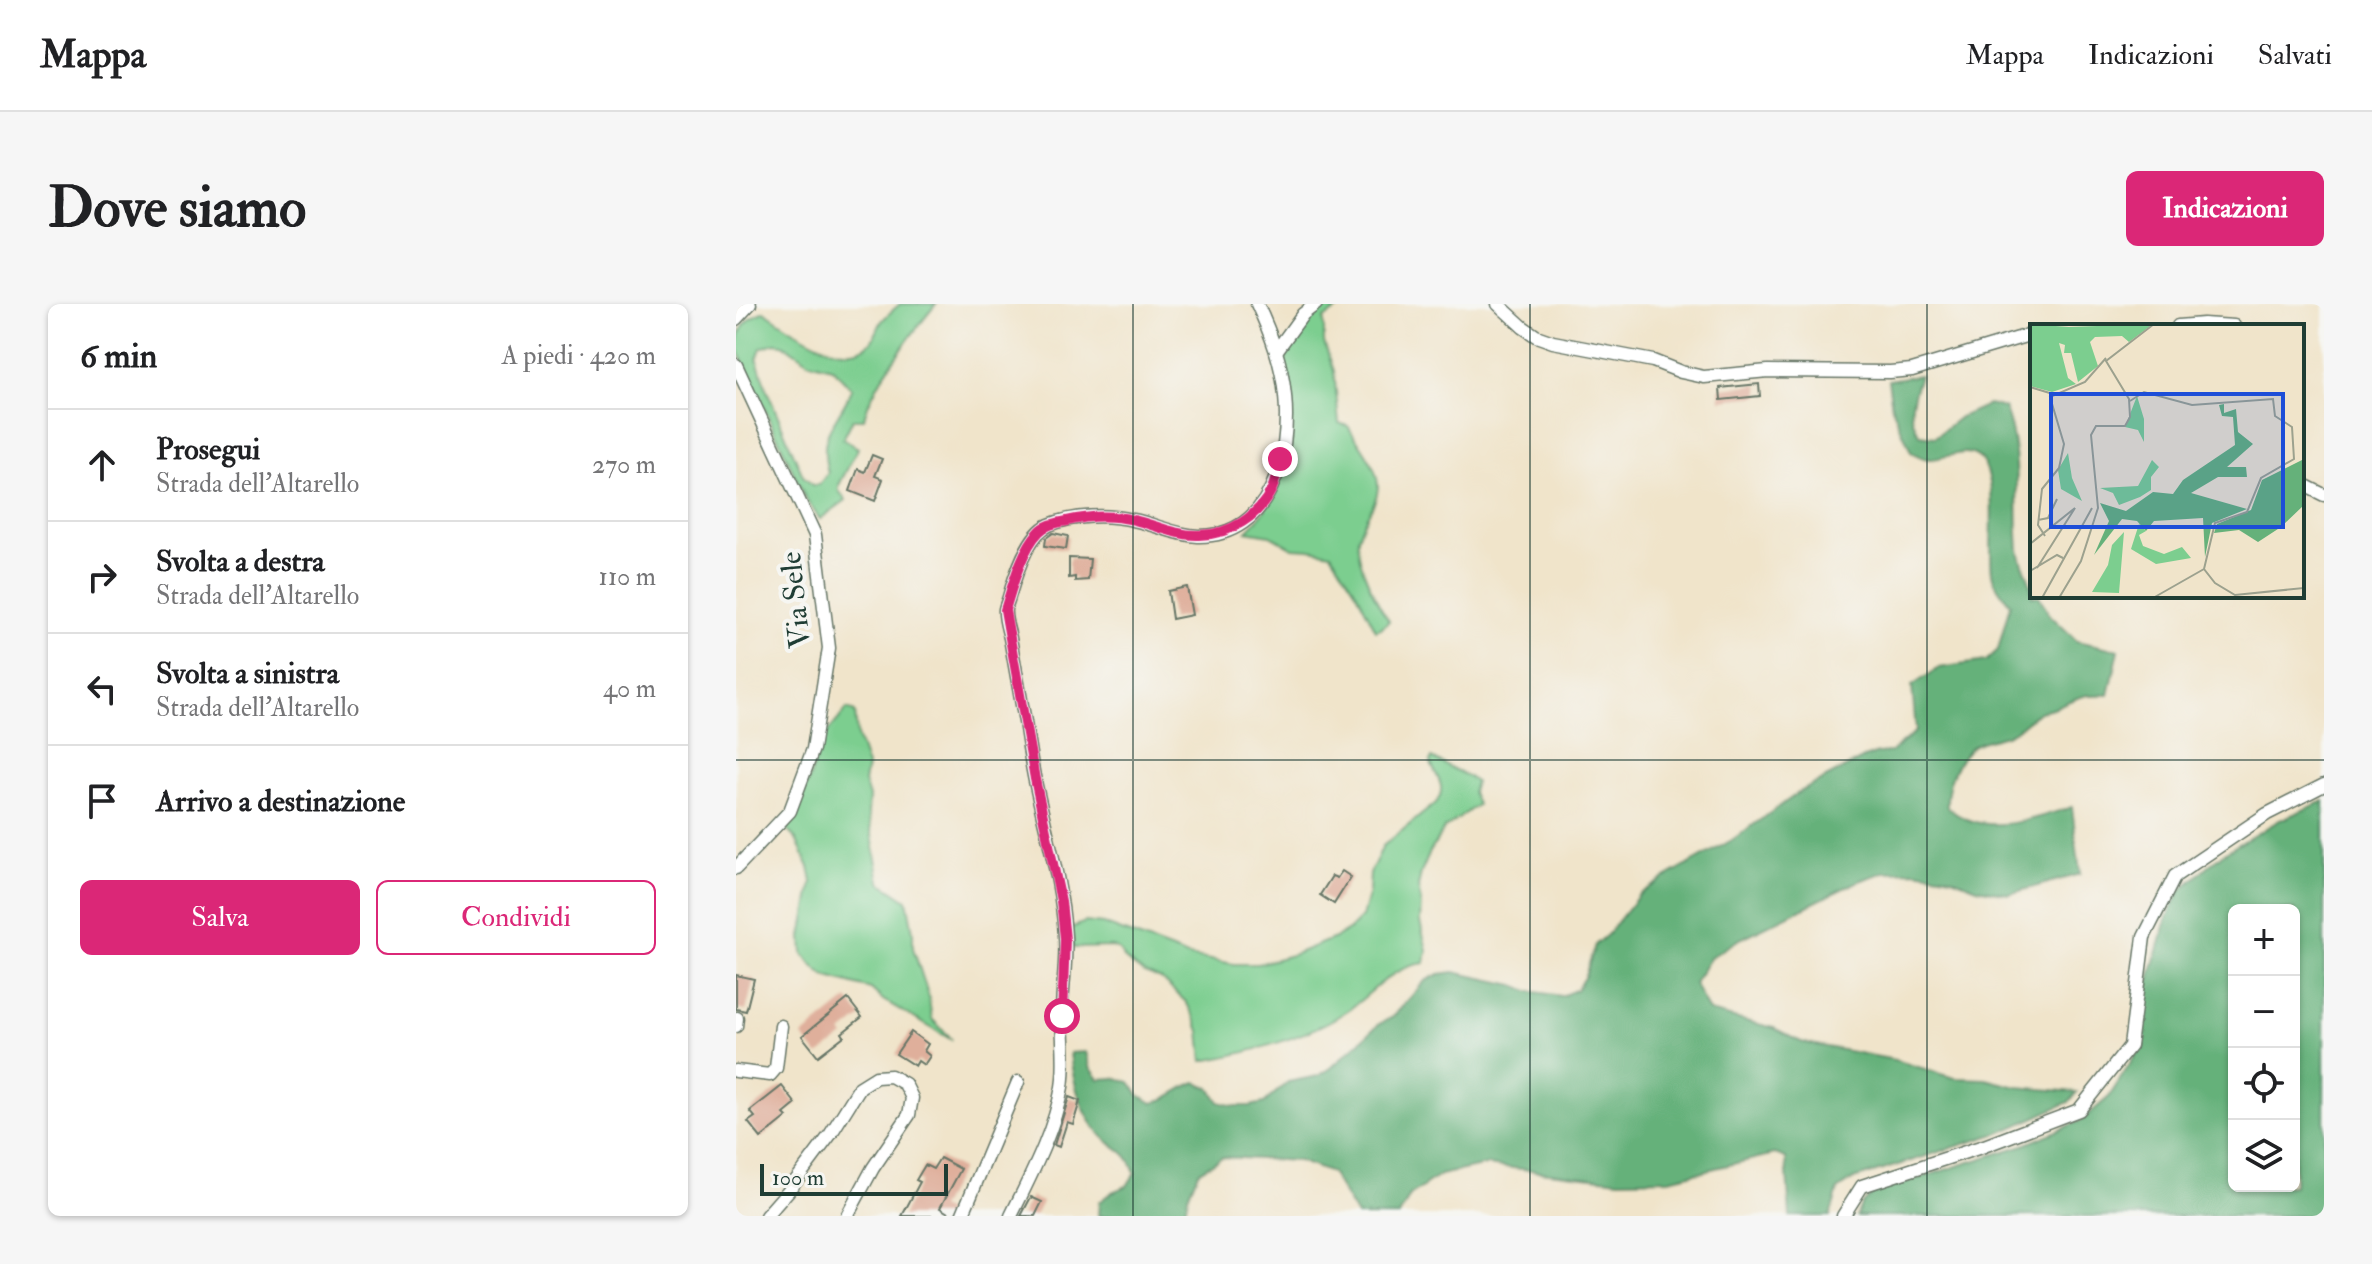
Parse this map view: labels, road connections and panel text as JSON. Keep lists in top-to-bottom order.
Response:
{
  "streets": {
    "street": ["Via Sele"]
  },
  "scale_bar": "100 m",
  "page": {
    "header": "Mappa",
    "nav": ["Mappa", "Indicazioni", "Salvati"],
    "buttons": [
      "Indicazioni",
      ["Salva", "Condividi"]
    ],
    "title": "Dove siamo",
    "heading": ["6 min", "A piedi · 420 m"],
    "list": [
      ["Prosegui", "Strada dell'Altarello", "270 m"],
      ["Svolta a destra", "Strada dell'Altarello", "110 m"],
      ["Svolta a sinistra", "Strada dell'Altarello", "40 m"],
      "Arrivo a destinazione"
    ],
    "map_buttons": ["+", "−"],
    "scale": "100 m"
  }
}
